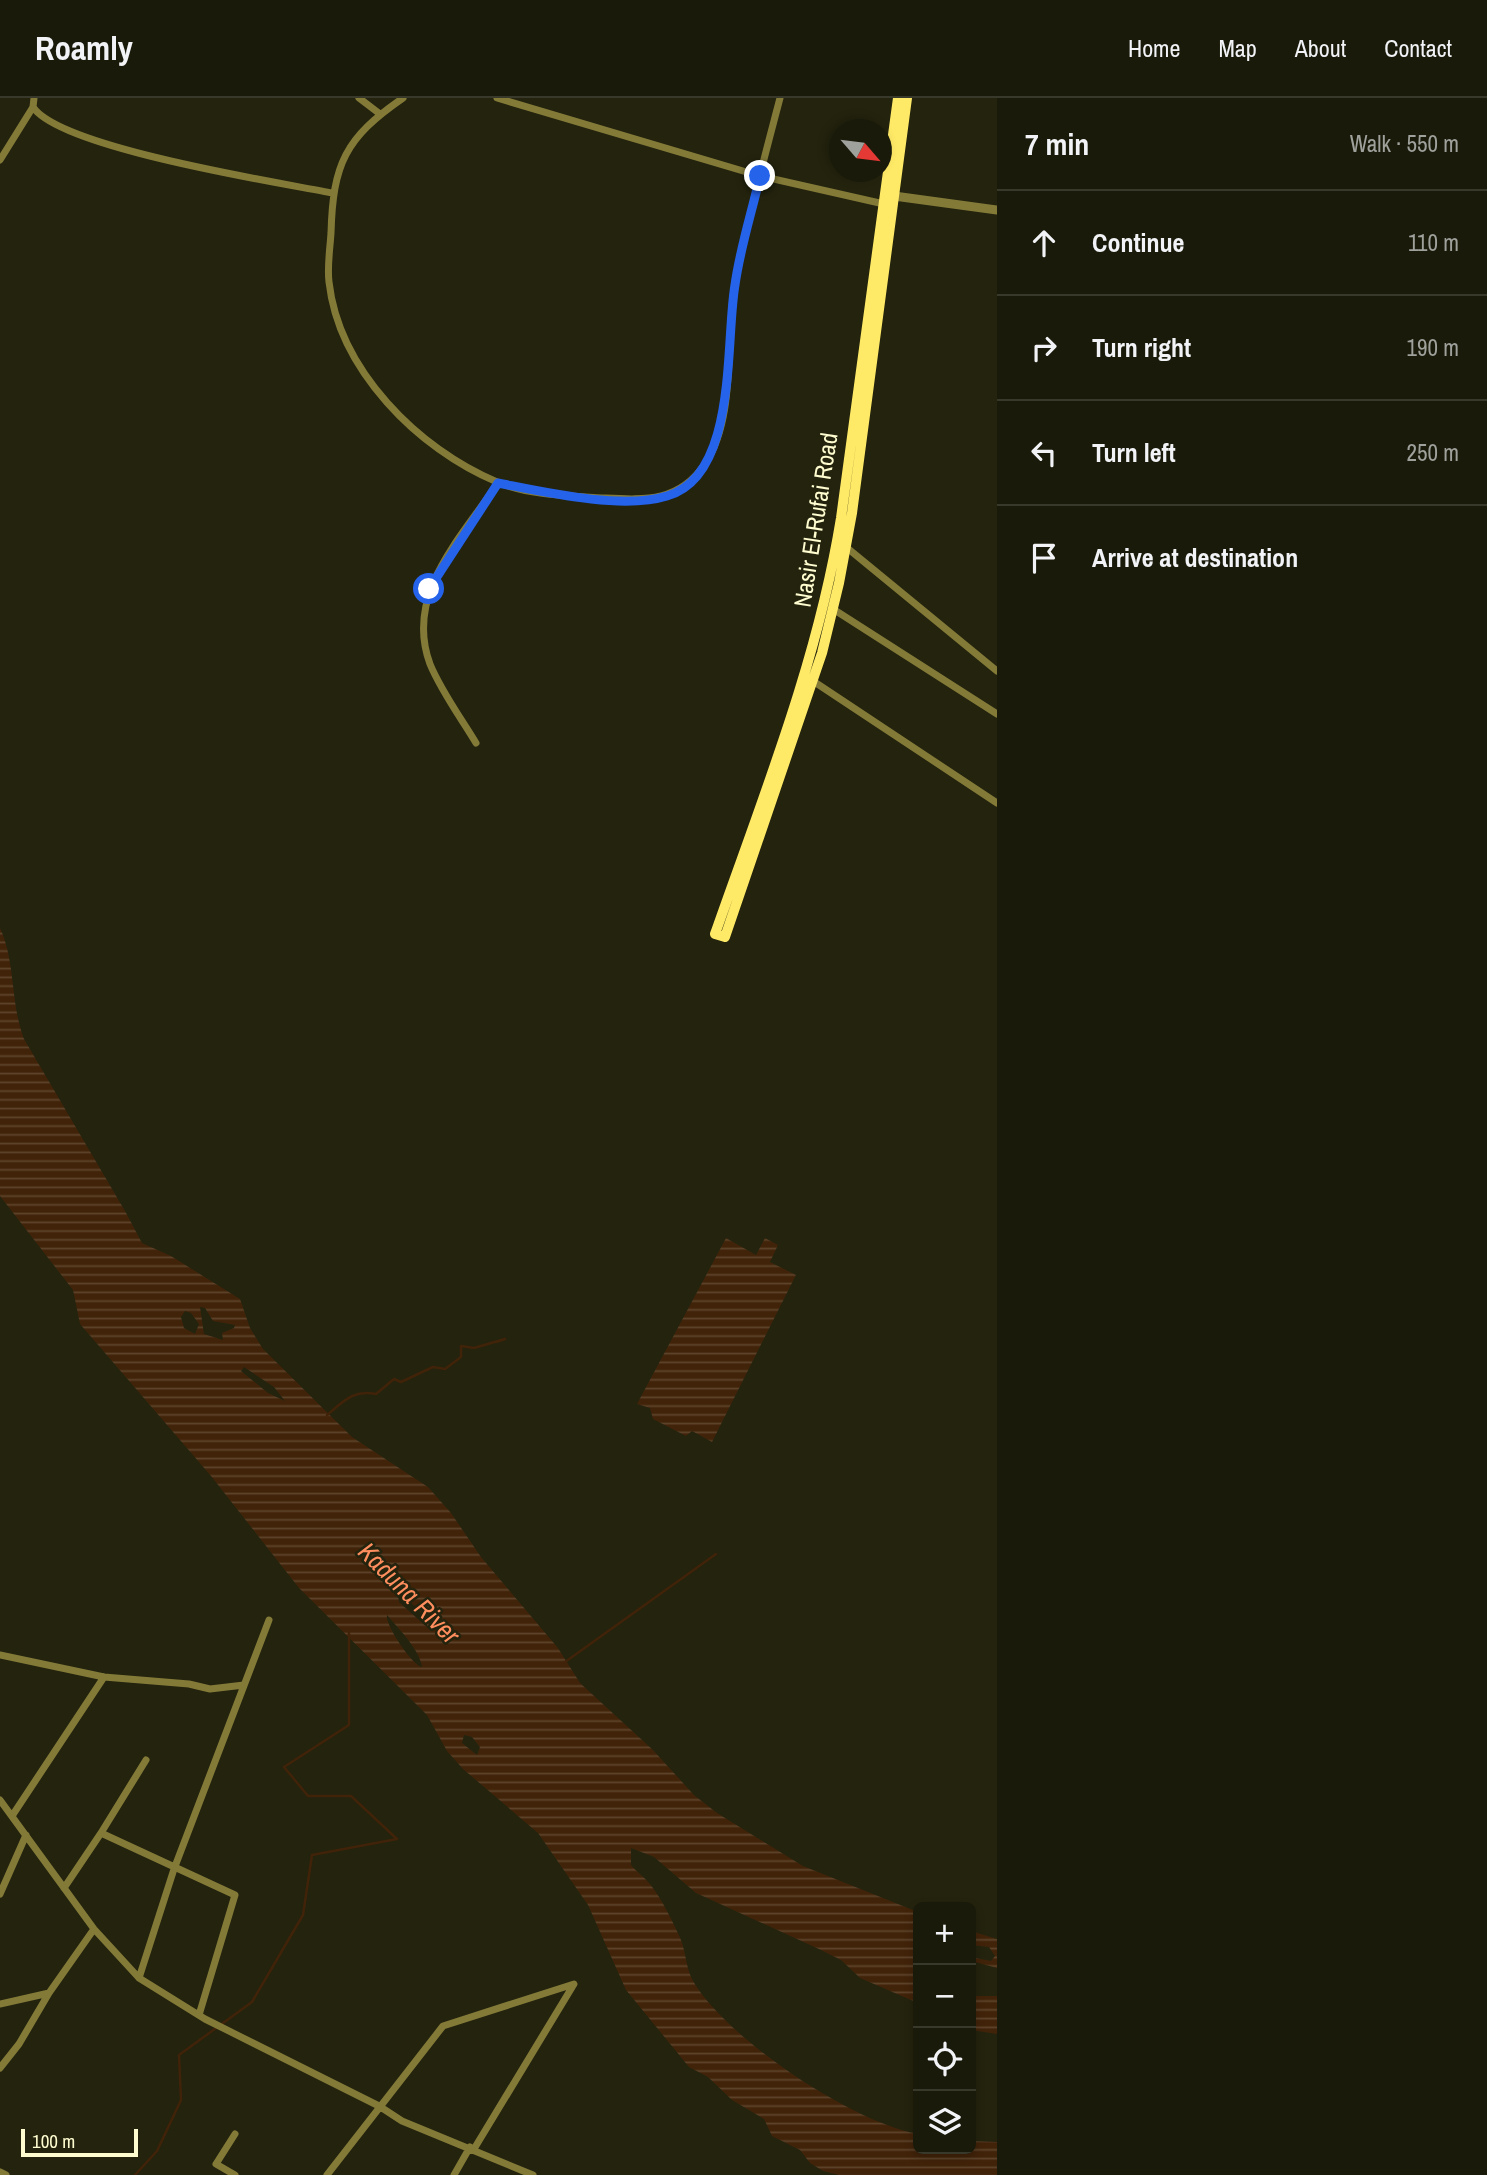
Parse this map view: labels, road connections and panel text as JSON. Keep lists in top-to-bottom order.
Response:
{
  "streets": {
    "main road": ["Nasir El-Rufai Road"]
  },
  "water": ["Kaduna River"],
  "scale_bar": "100 m",
  "north": "bottom right",
  "page": {
    "header": "Roamly",
    "nav": [
      "Home",
      "Map",
      "About",
      "Contact"
    ],
    "heading": ["7 min", "Walk · 550 m"],
    "list": [
      ["Continue", "110 m"],
      ["Turn right", "190 m"],
      ["Turn left", "250 m"],
      "Arrive at destination"
    ],
    "map_buttons": ["+", "−"],
    "scale": "100 m"
  }
}
